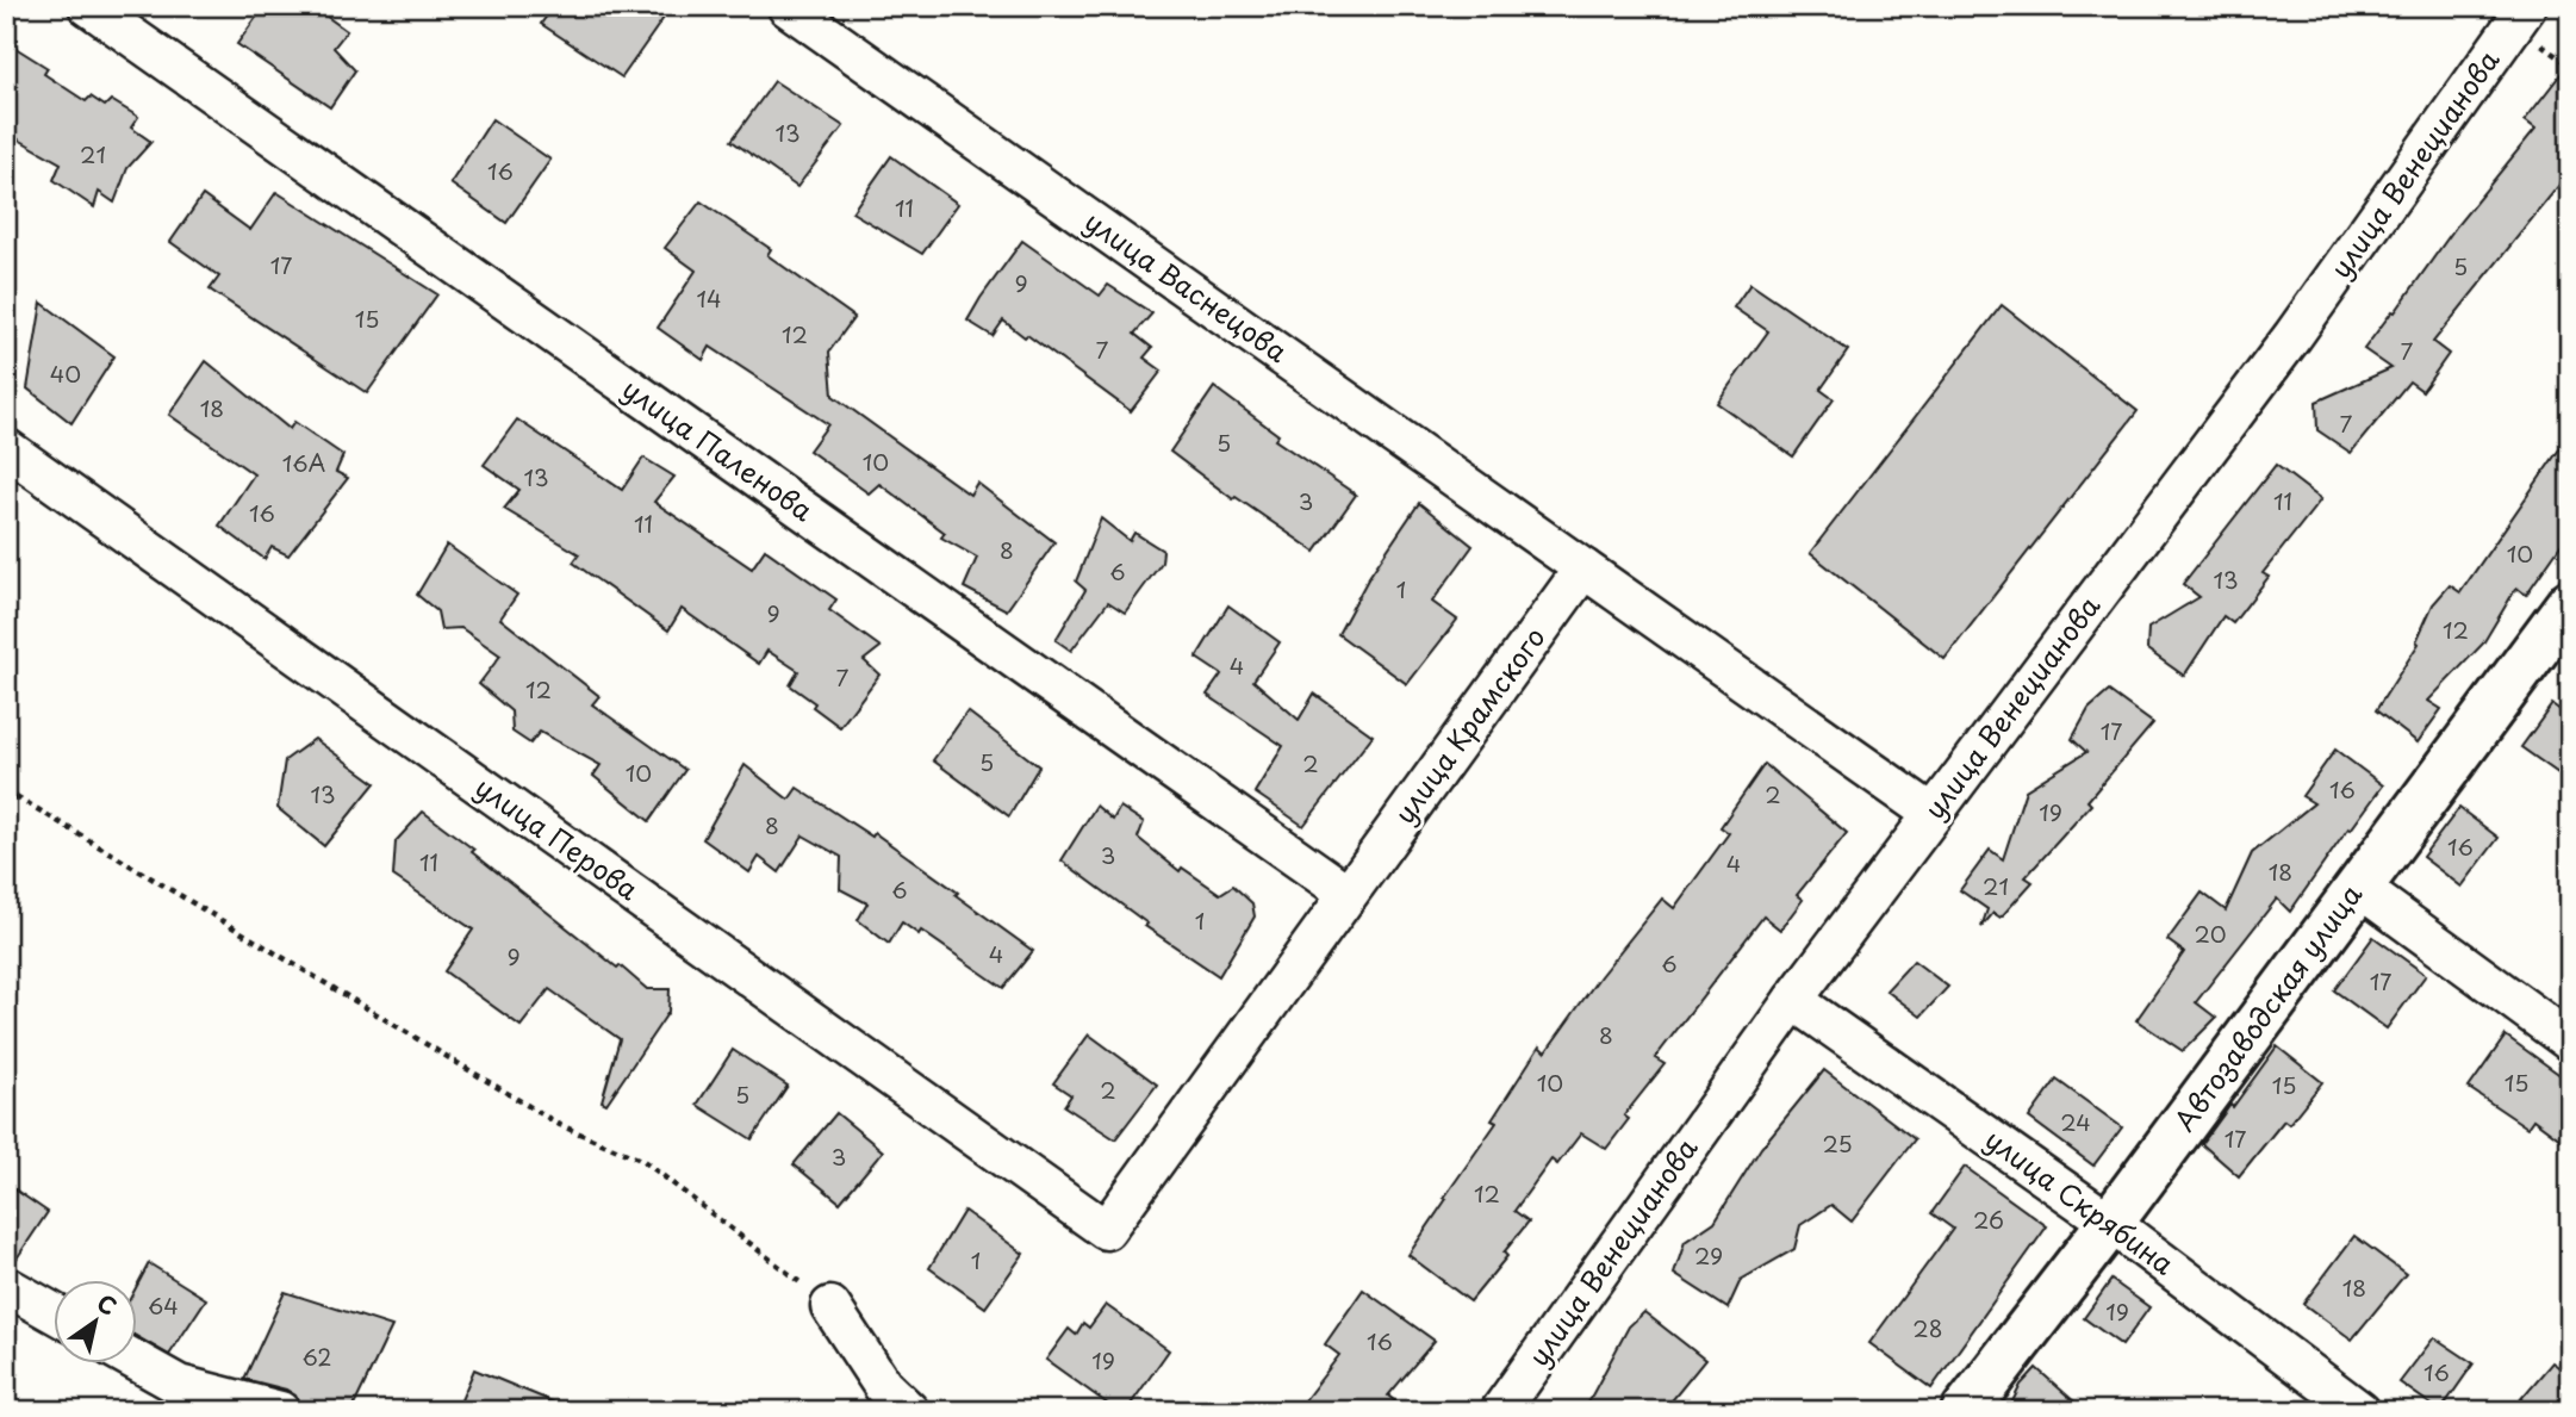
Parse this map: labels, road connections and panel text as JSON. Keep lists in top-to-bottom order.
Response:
{
  "streets": {
    "street": [
      "улица Венецианова",
      "улица Васнецова",
      "улица Паленова",
      "улица Крамского",
      "улица Перова",
      "Автозаводская улица",
      "улица Скрябина"
    ]
  },
  "crossings": [
    ["улица Венецианова", "улица Скрябина"],
    ["улица Васнецова", "улица Крамского"],
    ["улица Паленова", "улица Крамского"],
    ["улица Крамского", "улица Перова"],
    ["Автозаводская улица", "улица Скрябина"]
  ],
  "house_numbers": [
    "13",
    "21",
    "16",
    "11",
    "17",
    "5",
    "9",
    "14",
    "15",
    "12",
    "7",
    "7",
    "40",
    "18",
    "7",
    "5",
    "10",
    "16А",
    "13",
    "3",
    "11",
    "16",
    "11",
    "8",
    "10",
    "6",
    "13",
    "1",
    "9",
    "12",
    "4",
    "7",
    "12",
    "17",
    "5",
    "2",
    "10",
    "16",
    "13",
    "2",
    "19",
    "8",
    "16",
    "3",
    "11",
    "4",
    "18",
    "21",
    "6",
    "1",
    "20",
    "4",
    "9",
    "6",
    "17",
    "8",
    "10",
    "15",
    "15",
    "2",
    "5",
    "24",
    "17",
    "25",
    "3",
    "12",
    "26",
    "29",
    "1",
    "18",
    "64",
    "19",
    "28",
    "16",
    "62",
    "19",
    "16"
  ],
  "north": "top right"
}
